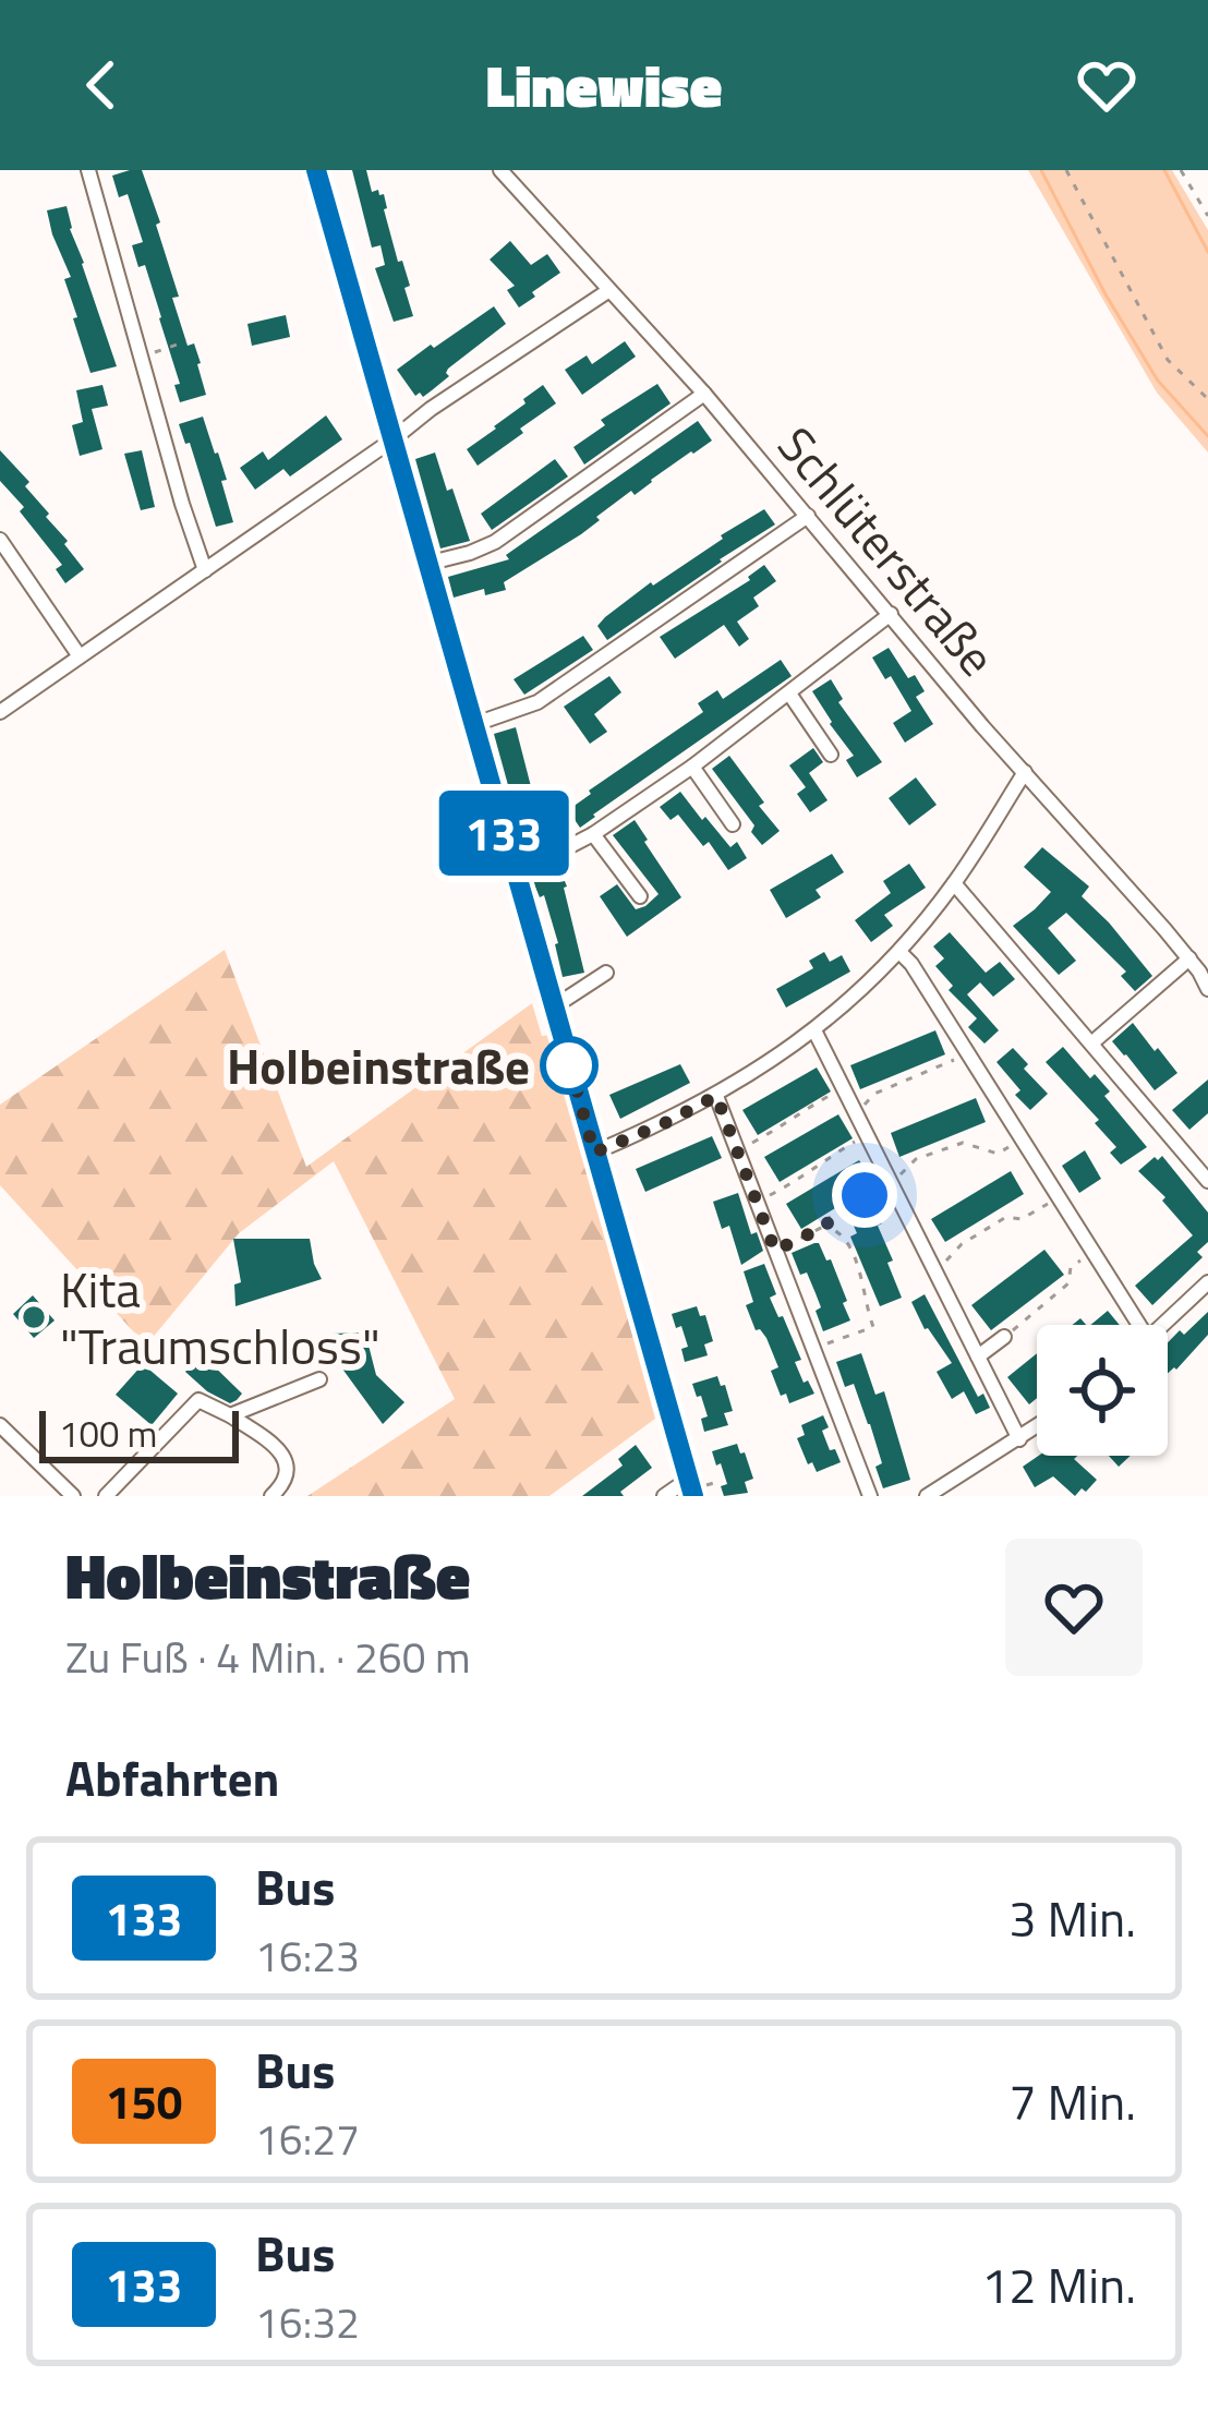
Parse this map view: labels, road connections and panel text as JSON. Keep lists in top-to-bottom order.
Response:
{
  "streets": {
    "street": ["Schlüterstraße"]
  },
  "places": ["Holbeinstraße", "Kita \"Traumschloss\""],
  "lines": ["bus line 133"],
  "scale_bar": "100 m",
  "page": {
    "header": "Linewise",
    "on_map": "133",
    "scale": "100 m",
    "heading": [
      ["Holbeinstraße", "Zu Fuß · 4 Min. · 260 m"],
      "Abfahrten"
    ],
    "list": [
      {
        "mark": "133",
        "name": "Bus",
        "note": "16:23",
        "value": "3 Min."
      },
      {
        "mark": "150",
        "name": "Bus",
        "note": "16:27",
        "value": "7 Min."
      },
      {
        "mark": "133",
        "name": "Bus",
        "note": "16:32",
        "value": "12 Min."
      }
    ]
  }
}
